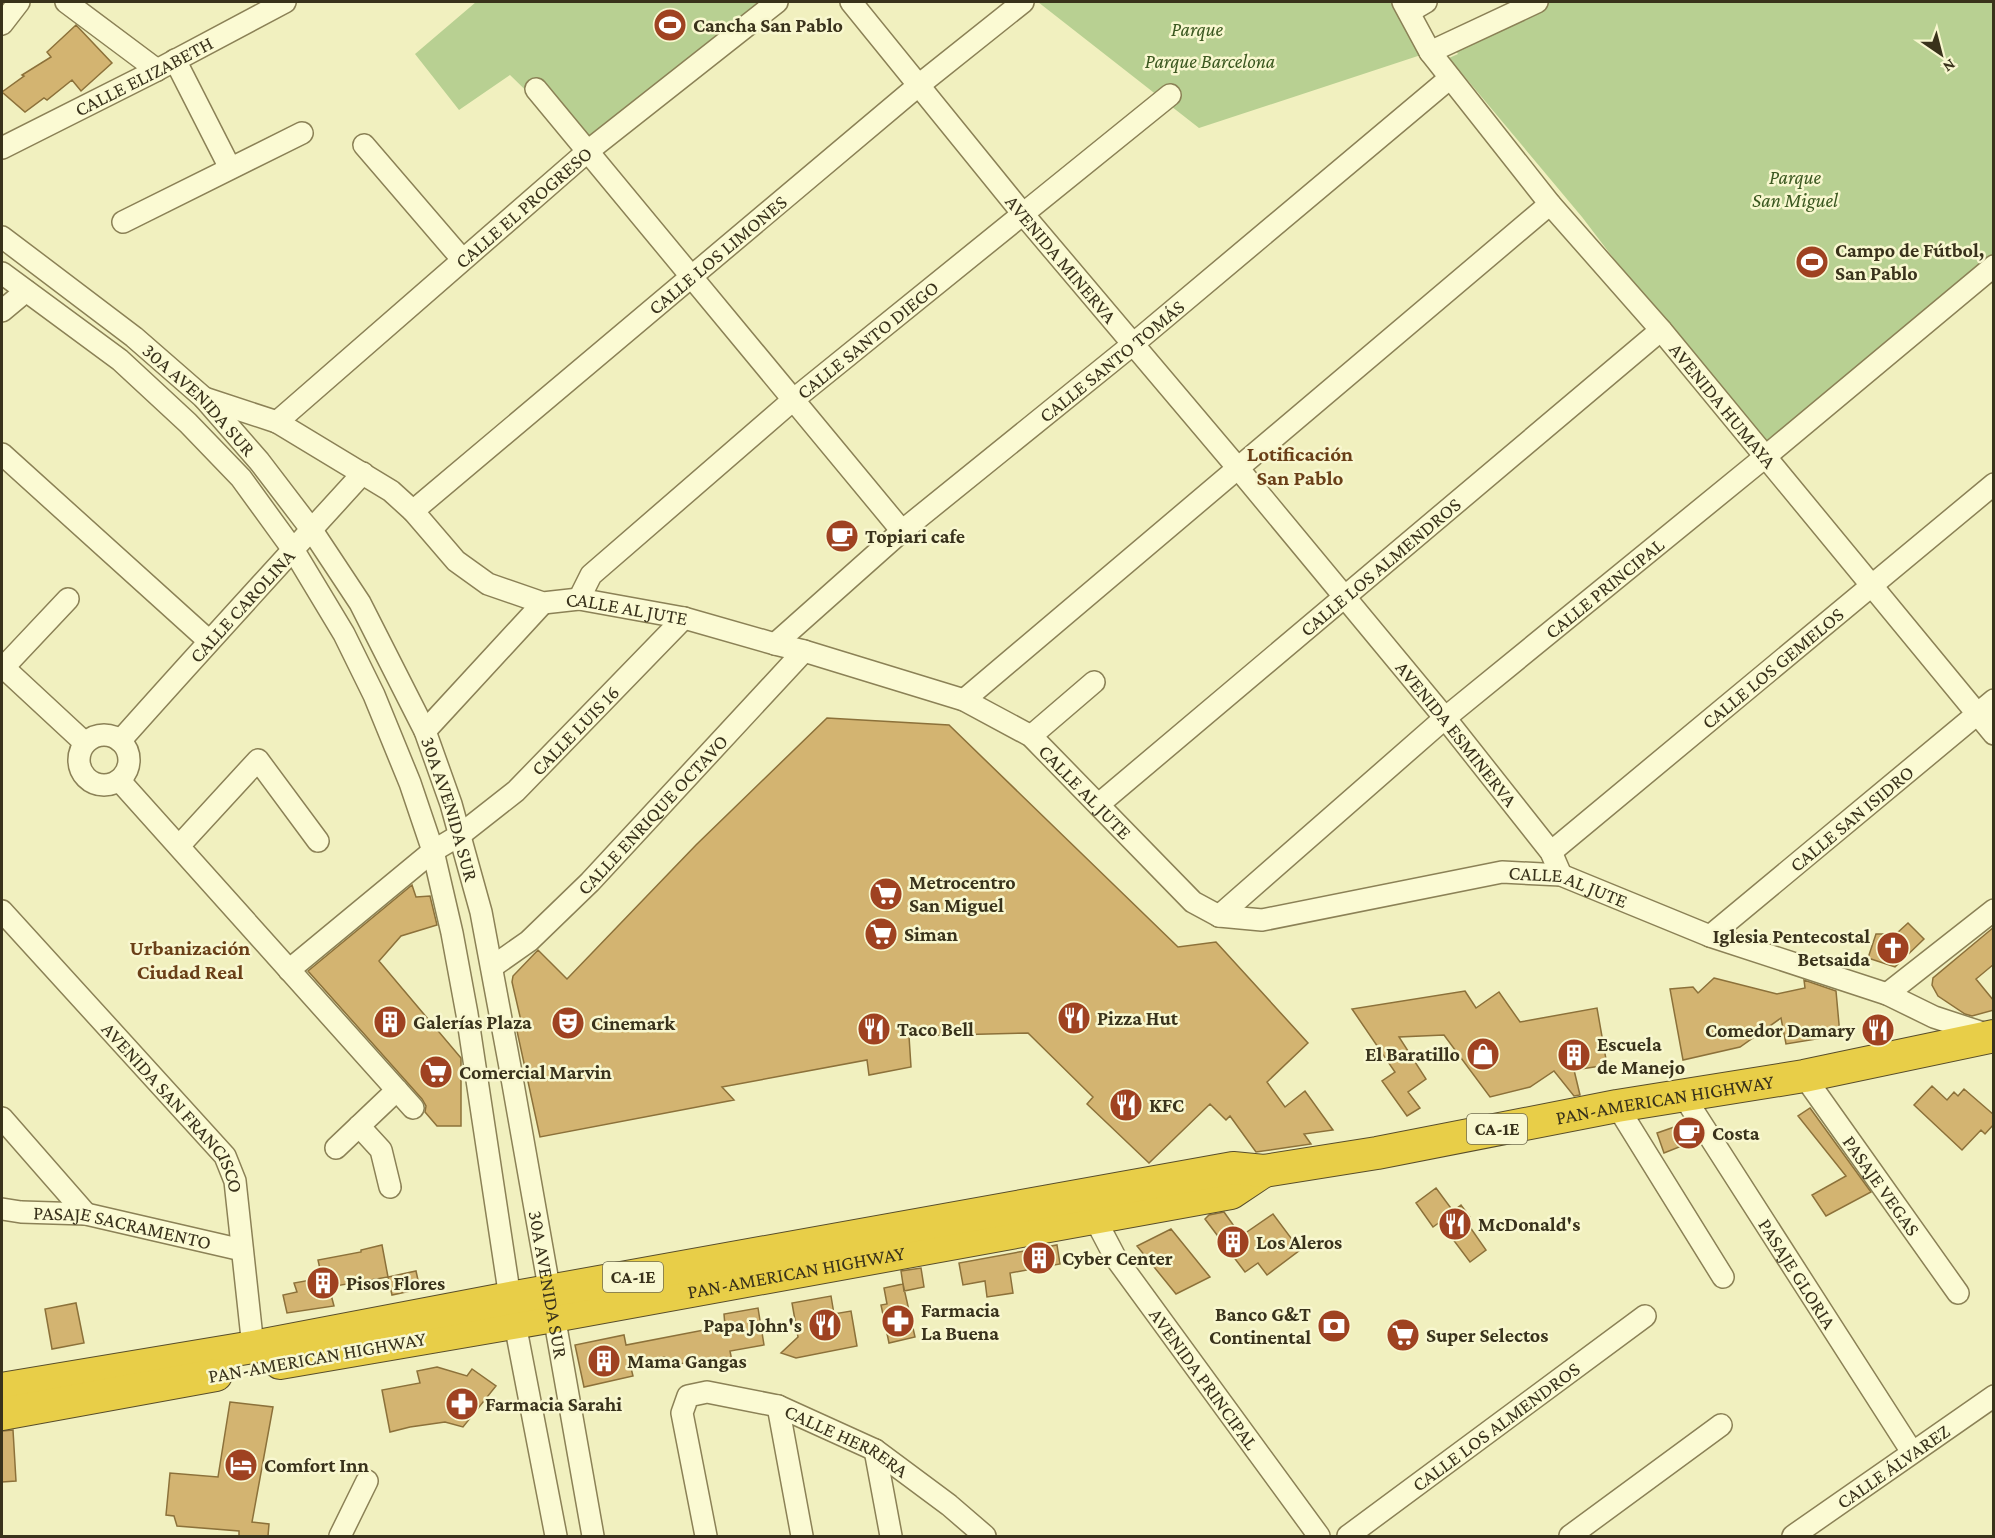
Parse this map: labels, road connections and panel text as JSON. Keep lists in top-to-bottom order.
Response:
{
  "streets": {
    "highway": ["PAN-AMERICAN HIGHWAY", "CA-1E"],
    "street": [
      "CALLE ELIZABETH",
      "CALLE EL PROGRESO",
      "CALLE LOS LIMONES",
      "AVENIDA MINERVA",
      "CALLE SANTO DIEGO",
      "CALLE SANTO TOMÁS",
      "30A AVENIDA SUR",
      "AVENIDA HUMAYA",
      "CALLE LOS ALMENDROS",
      "CALLE PRINCIPAL",
      "CALLE CAROLINA",
      "CALLE AL JUTE",
      "CALLE LOS GEMELOS",
      "CALLE LUIS 16",
      "AVENIDA ESMINERVA",
      "CALLE ENRIQUE OCTAVO",
      "CALLE SAN ISIDRO",
      "AVENIDA SAN FRANCISCO",
      "PASAJE VEGAS",
      "PASAJE SACRAMENTO",
      "PASAJE GLORIA",
      "AVENIDA PRINCIPAL",
      "CALLE HERRERA",
      "CALLE ÁLVAREZ"
    ]
  },
  "crossings": [
    ["CALLE EL PROGRESO", "CALLE AL JUTE"],
    ["CALLE LOS LIMONES", "AVENIDA MINERVA"],
    ["CALLE LOS LIMONES", "CALLE AL JUTE"],
    ["AVENIDA MINERVA", "CALLE SANTO DIEGO"],
    ["AVENIDA MINERVA", "CALLE SANTO TOMÁS"],
    ["AVENIDA MINERVA", "CALLE LOS ALMENDROS"],
    ["AVENIDA MINERVA", "AVENIDA ESMINERVA"],
    ["CALLE SANTO DIEGO", "CALLE AL JUTE"],
    ["CALLE SANTO TOMÁS", "AVENIDA HUMAYA"],
    ["CALLE SANTO TOMÁS", "CALLE AL JUTE"],
    ["30A AVENIDA SUR", "CALLE CAROLINA"],
    ["30A AVENIDA SUR", "CALLE AL JUTE"],
    ["30A AVENIDA SUR", "CALLE LUIS 16"],
    ["30A AVENIDA SUR", "CALLE ENRIQUE OCTAVO"],
    ["30A AVENIDA SUR", "PAN-AMERICAN HIGHWAY"],
    ["AVENIDA HUMAYA", "CALLE LOS ALMENDROS"],
    ["AVENIDA HUMAYA", "CALLE PRINCIPAL"],
    ["AVENIDA HUMAYA", "CALLE LOS GEMELOS"],
    ["AVENIDA HUMAYA", "CALLE SAN ISIDRO"],
    ["CALLE LOS ALMENDROS", "CALLE AL JUTE"],
    ["CALLE LOS ALMENDROS", "AVENIDA ESMINERVA"],
    ["CALLE PRINCIPAL", "CALLE AL JUTE"],
    ["CALLE PRINCIPAL", "AVENIDA ESMINERVA"],
    ["CALLE CAROLINA", "CALLE AL JUTE"],
    ["CALLE AL JUTE", "CALLE LUIS 16"],
    ["CALLE AL JUTE", "AVENIDA ESMINERVA"],
    ["CALLE AL JUTE", "CALLE ENRIQUE OCTAVO"],
    ["CALLE AL JUTE", "CALLE SAN ISIDRO"],
    ["CALLE AL JUTE", "PAN-AMERICAN HIGHWAY"],
    ["CALLE LOS GEMELOS", "AVENIDA ESMINERVA"],
    ["PAN-AMERICAN HIGHWAY", "AVENIDA SAN FRANCISCO"],
    ["PAN-AMERICAN HIGHWAY", "PASAJE VEGAS"],
    ["PAN-AMERICAN HIGHWAY", "PASAJE GLORIA"],
    ["PAN-AMERICAN HIGHWAY", "AVENIDA PRINCIPAL"],
    ["AVENIDA SAN FRANCISCO", "PASAJE SACRAMENTO"],
    ["PASAJE GLORIA", "CALLE ÁLVAREZ"]
  ],
  "districts": ["Lotificación San Pablo", "Urbanización Ciudad Real"],
  "parks": ["Parque", "Parque Barcelona", "Parque San Miguel"],
  "places": {
    "sports": ["Cancha San Pablo", "Campo de Fútbol, San Pablo"],
    "cafe": ["Topiari cafe", "Costa"],
    "supermarket": [
      "Metrocentro San Miguel",
      "Siman",
      "Comercial Marvin",
      "Super Selectos"
    ],
    "church": ["Iglesia Pentecostal Betsaida"],
    "restaurant": [
      "Pizza Hut",
      "Taco Bell",
      "Comedor Damary",
      "KFC",
      "McDonald's",
      "Papa John's"
    ],
    "building": [
      "Galerías Plaza",
      "Escuela de Manejo",
      "Los Aleros",
      "Cyber Center",
      "Pisos Flores",
      "Mama Gangas"
    ],
    "theatre": ["Cinemark"],
    "shop": ["El Baratillo"],
    "pharmacy": ["Farmacia La Buena", "Farmacia Sarahi"],
    "bank": ["Banco G&T Continental"],
    "hotel": ["Comfort Inn"]
  },
  "north": "bottom right"
}
